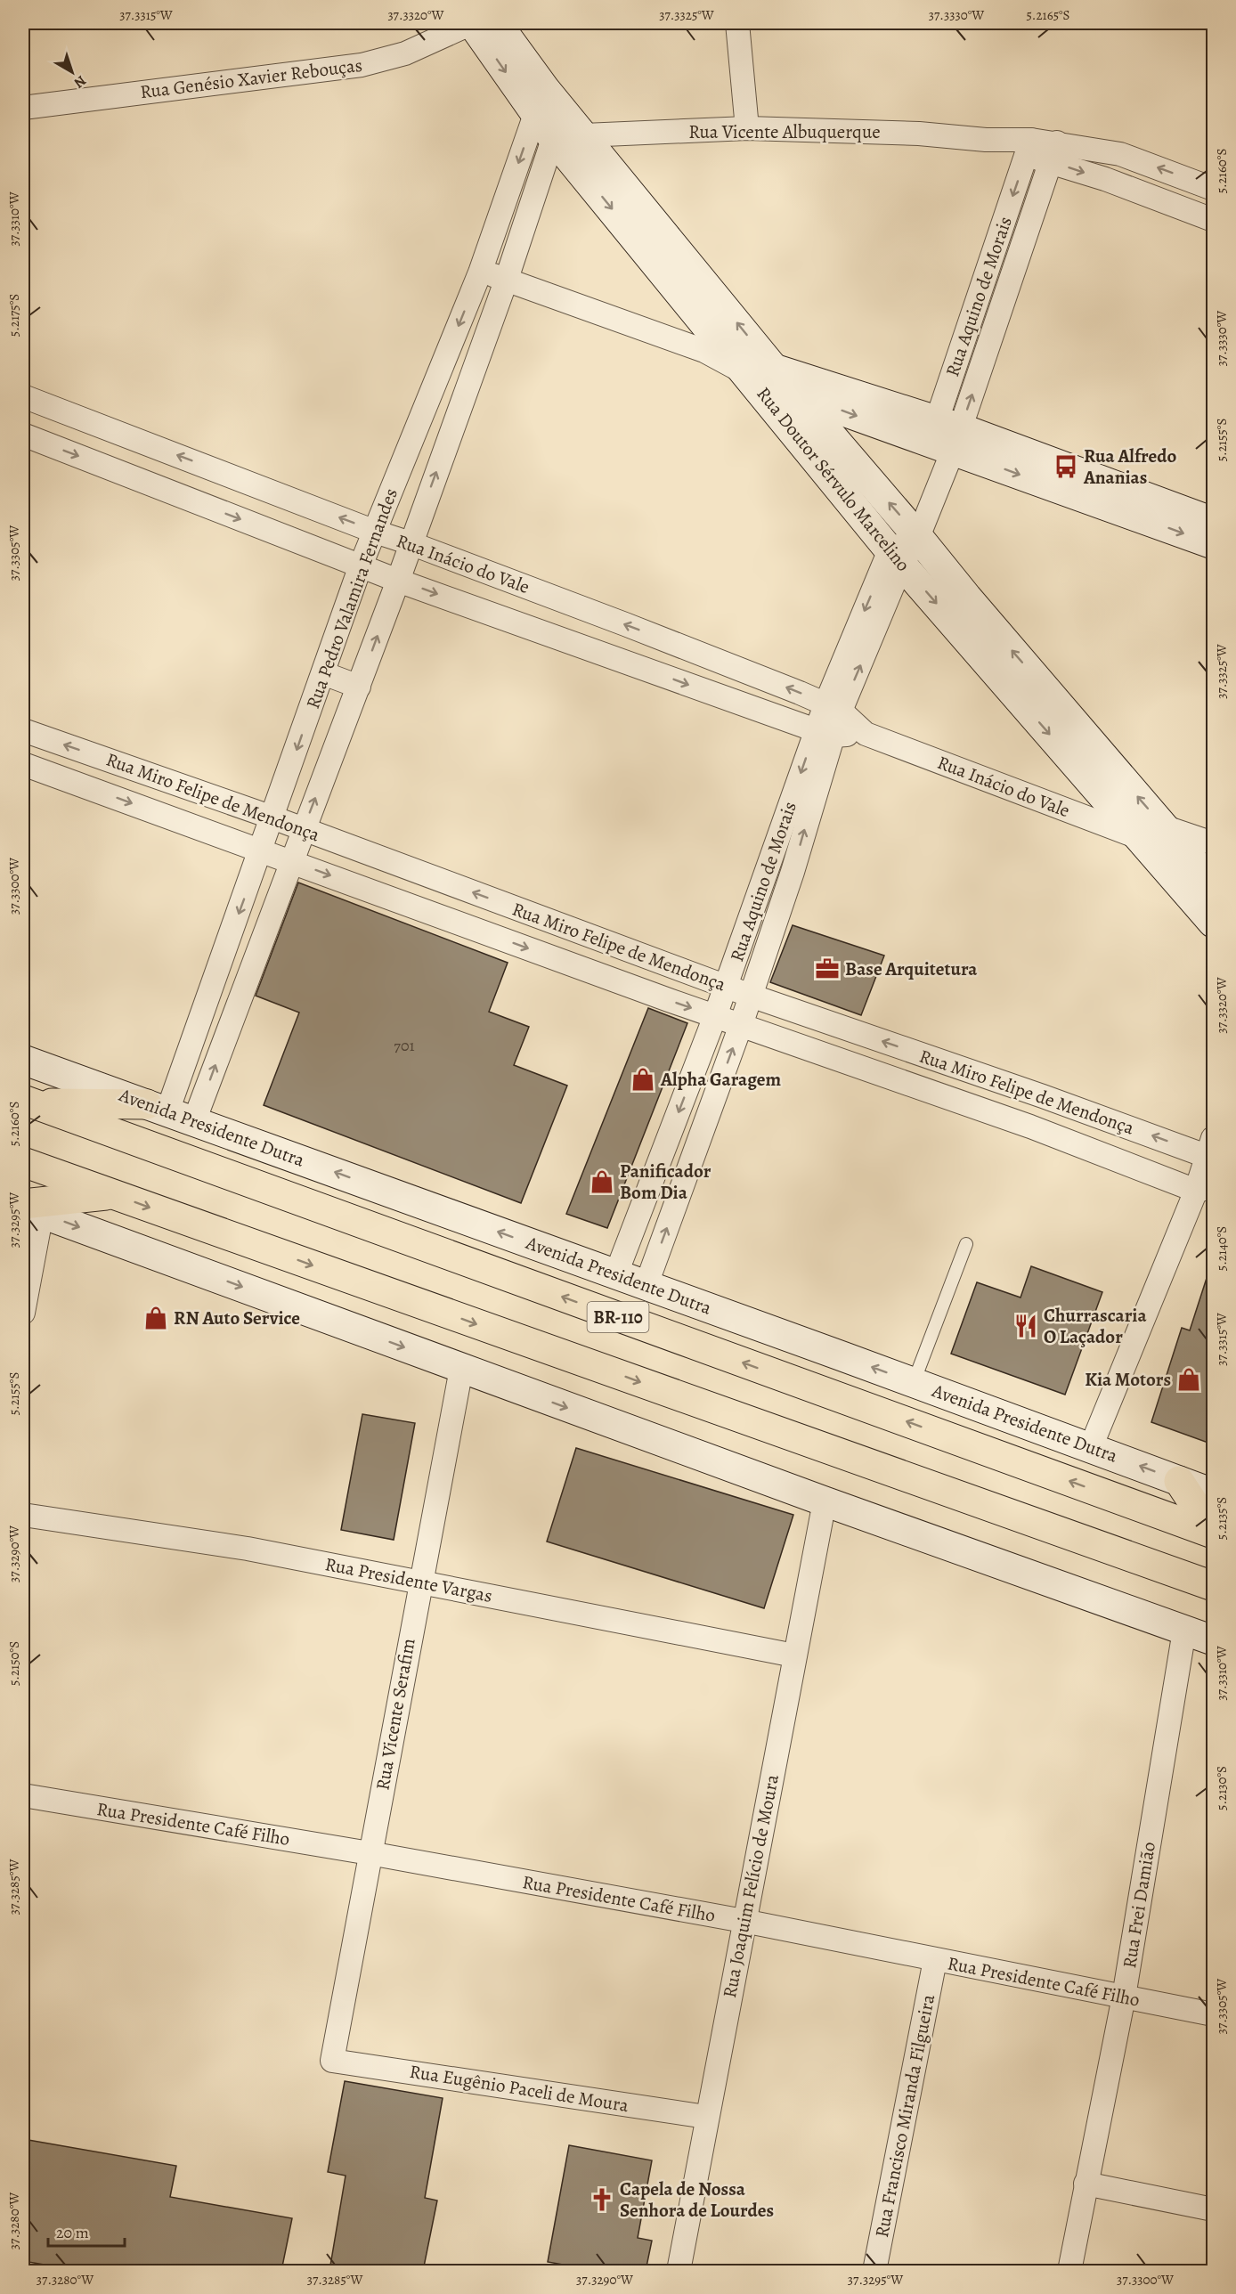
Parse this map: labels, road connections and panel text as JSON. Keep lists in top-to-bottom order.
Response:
{
  "streets": {
    "main road": ["Rua Doutor Sérvulo Marcelino", "Avenida Presidente Dutra", "BR-110"],
    "street": [
      "Rua Genésio Xavier Rebouças",
      "Rua Vicente Albuquerque",
      "Rua Aquino de Morais",
      "Rua Inácio do Vale",
      "Rua Pedro Valamira Fernandes",
      "Rua Miro Felipe de Mendonça",
      "Rua Presidente Vargas",
      "Rua Vicente Serafim",
      "Rua Presidente Café Filho",
      "Rua Joaquim Felício de Moura",
      "Rua Frei Damião",
      "Rua Eugênio Paceli de Moura",
      "Rua Francisco Miranda Filgueira"
    ]
  },
  "crossings": [
    ["Rua Genésio Xavier Rebouças", "Rua Doutor Sérvulo Marcelino"],
    ["Rua Vicente Albuquerque", "Rua Aquino de Morais"],
    ["Rua Vicente Albuquerque", "Rua Doutor Sérvulo Marcelino"],
    ["Rua Aquino de Morais", "Rua Doutor Sérvulo Marcelino"],
    ["Rua Aquino de Morais", "Rua Inácio do Vale"],
    ["Rua Aquino de Morais", "Rua Miro Felipe de Mendonça"],
    ["Rua Aquino de Morais", "Avenida Presidente Dutra"],
    ["Rua Doutor Sérvulo Marcelino", "Rua Inácio do Vale"],
    ["Rua Doutor Sérvulo Marcelino", "Rua Pedro Valamira Fernandes"],
    ["Rua Inácio do Vale", "Rua Pedro Valamira Fernandes"],
    ["Rua Pedro Valamira Fernandes", "Rua Miro Felipe de Mendonça"],
    ["Rua Pedro Valamira Fernandes", "Avenida Presidente Dutra"],
    ["Rua Presidente Vargas", "Rua Vicente Serafim"],
    ["Rua Presidente Vargas", "Rua Joaquim Felício de Moura"],
    ["Rua Vicente Serafim", "Rua Presidente Café Filho"],
    ["Rua Vicente Serafim", "Rua Eugênio Paceli de Moura"],
    ["Rua Presidente Café Filho", "Rua Joaquim Felício de Moura"],
    ["Rua Presidente Café Filho", "Rua Frei Damião"],
    ["Rua Presidente Café Filho", "Rua Francisco Miranda Filgueira"],
    ["Rua Joaquim Felício de Moura", "Rua Eugênio Paceli de Moura"]
  ],
  "places": {
    "bus stop": ["Rua Alfredo Ananias"],
    "office": ["Base Arquitetura"],
    "shop": [
      "Alpha Garagem",
      "Panificador Bom Dia",
      "RN Auto Service",
      "Kia Motors"
    ],
    "restaurant": ["Churrascaria O Laçador"],
    "church": ["Capela de Nossa Senhora de Lourdes"]
  },
  "house_numbers": ["701"],
  "scale_bar": "20 m",
  "north": "bottom right",
  "coordinates": [
    "37.3315°W",
    "37.3320°W",
    "37.3325°W",
    "37.3330°W",
    "5.2165°S",
    "5.2160°S",
    "37.3310°W",
    "5.2175°S",
    "5.2155°S",
    "37.3305°W",
    "37.3300°W",
    "37.3295°W",
    "5.2140°S",
    "5.2135°S",
    "37.3290°W",
    "5.2150°S",
    "5.2130°S",
    "37.3285°W",
    "37.3280°W"
  ]
}
